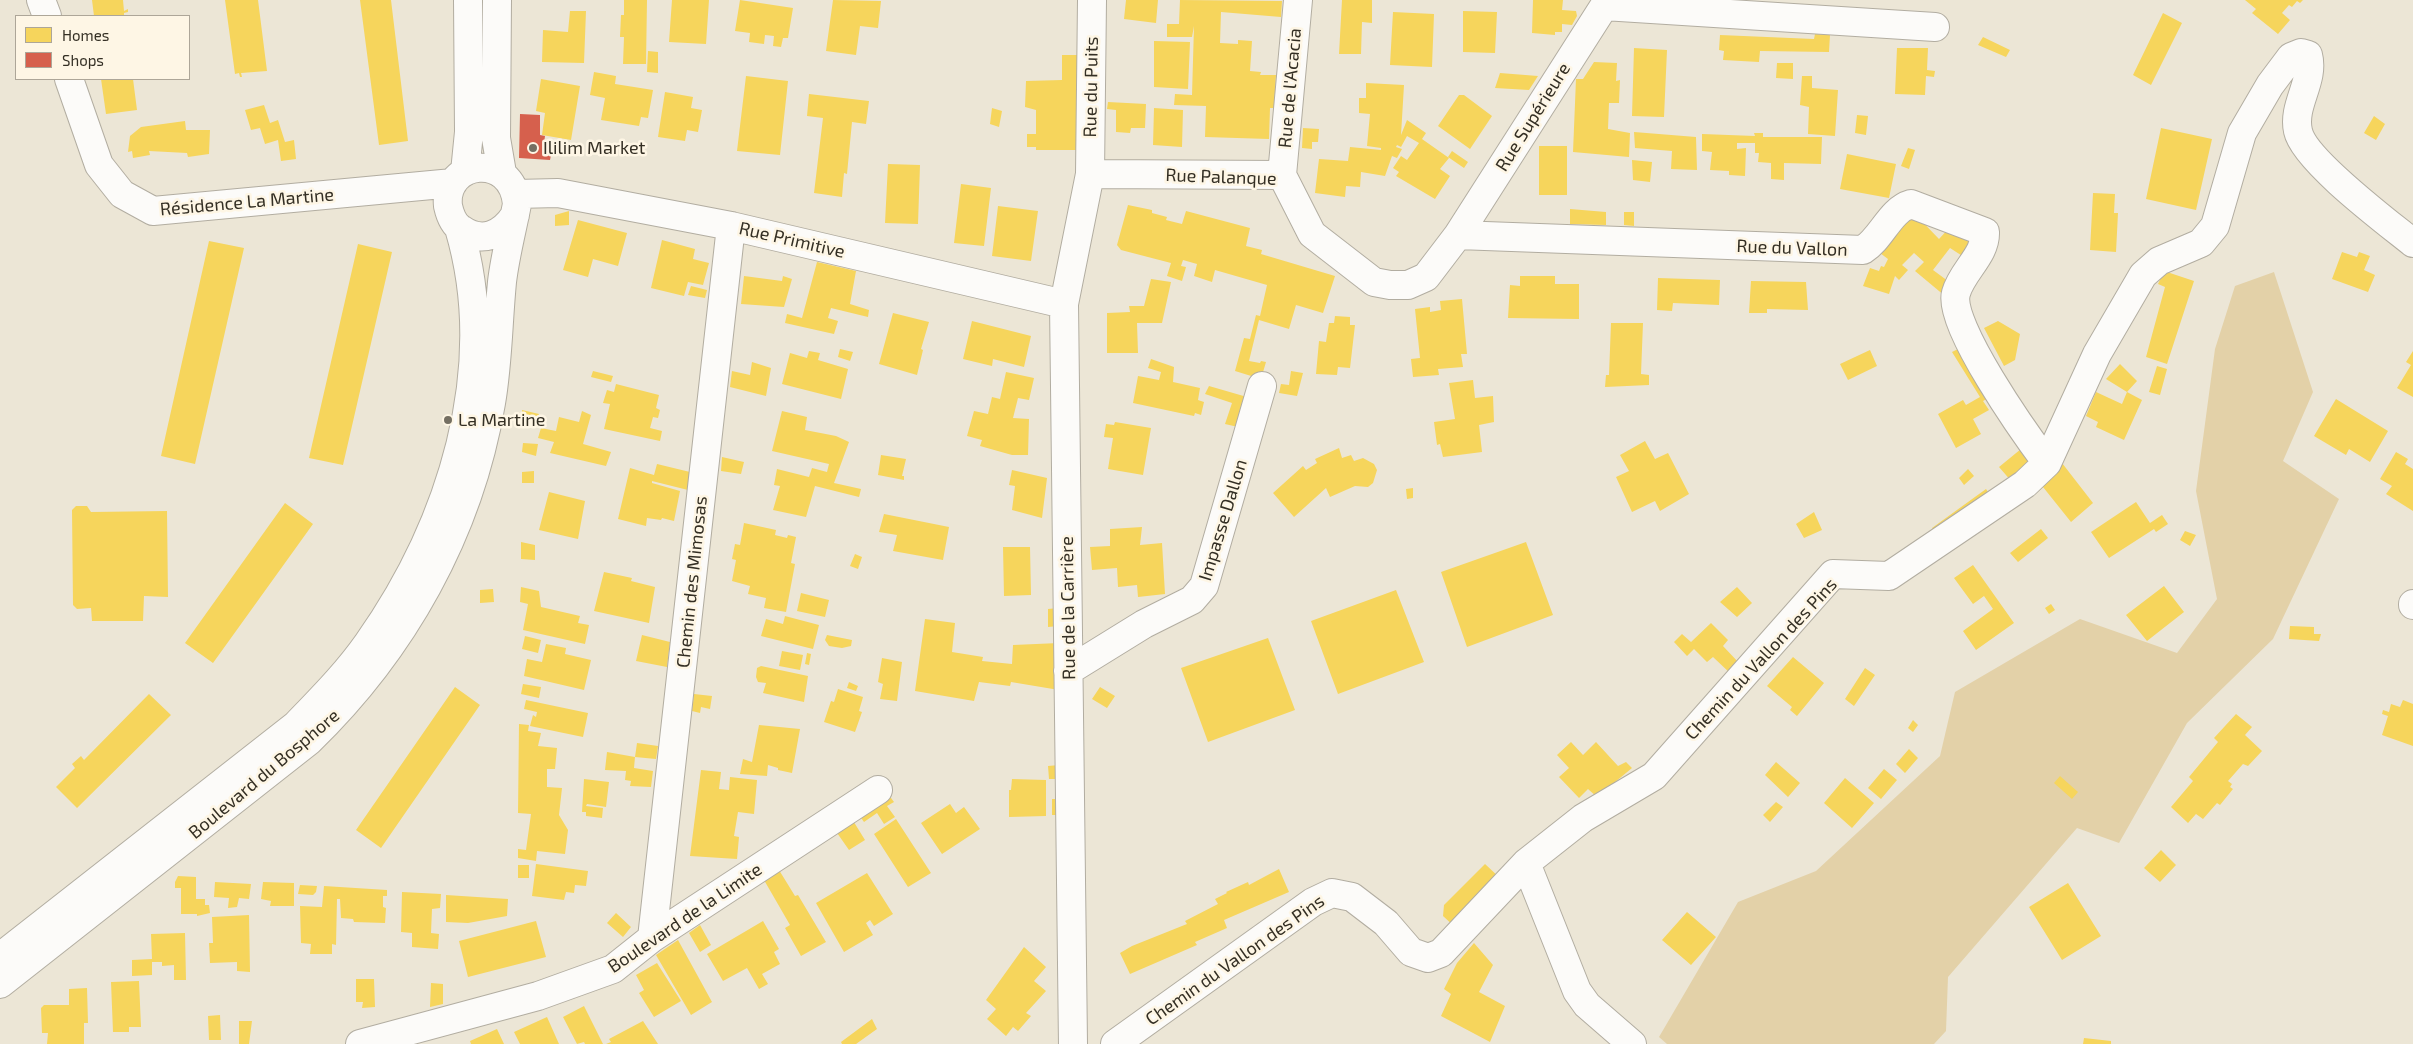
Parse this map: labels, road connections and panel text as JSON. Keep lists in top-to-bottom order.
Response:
{
  "streets": {
    "street": [
      "Rue du Puits",
      "Rue de l'Acacia",
      "Rue Supérieure",
      "Rue Palanque",
      "Résidence La Martine",
      "Rue Primitive",
      "Rue du Vallon",
      "Impasse Dallon",
      "Chemin des Mimosas",
      "Rue de la Carrière",
      "Chemin du Vallon des Pins",
      "Boulevard du Bosphore",
      "Boulevard de la Limite"
    ]
  },
  "crossings": [
    ["Rue du Puits", "Rue Palanque"],
    ["Rue du Puits", "Rue de la Carrière"],
    ["Rue de l'Acacia", "Rue Palanque"],
    ["Rue Supérieure", "Rue Palanque"],
    ["Rue Supérieure", "Rue du Vallon"],
    ["Rue Palanque", "Rue du Vallon"],
    ["Rue Palanque", "Rue de la Carrière"],
    ["Résidence La Martine", "Rue Primitive"],
    ["Résidence La Martine", "Boulevard du Bosphore"],
    ["Rue Primitive", "Chemin des Mimosas"],
    ["Rue Primitive", "Rue de la Carrière"],
    ["Rue Primitive", "Boulevard du Bosphore"],
    ["Rue du Vallon", "Chemin du Vallon des Pins"],
    ["Impasse Dallon", "Rue de la Carrière"],
    ["Chemin des Mimosas", "Boulevard de la Limite"]
  ],
  "places": ["Ililim Market", "La Martine"],
  "legend": ["Homes", "Shops"]
}
